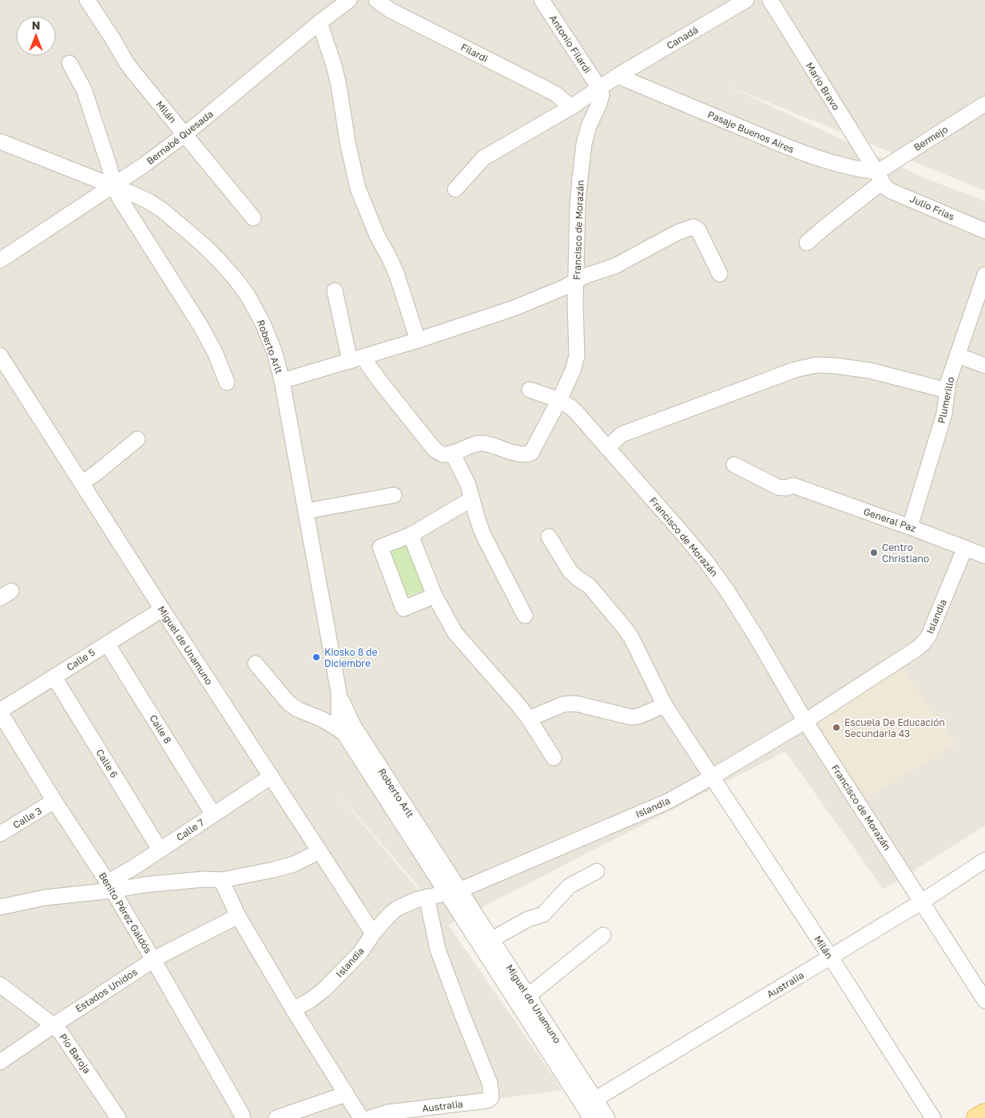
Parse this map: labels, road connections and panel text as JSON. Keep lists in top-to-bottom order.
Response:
{
  "streets": {
    "street": [
      "Canadá",
      "Antonio Filardi",
      "Filardi",
      "Mario Bravo",
      "Milán",
      "Pasaje Buenos Aires",
      "Bernabé Quesada",
      "Bermejo",
      "Julio Frias",
      "Francisco de Morazán",
      "Roberto Arlt",
      "Plumerillo",
      "General Paz",
      "Islandia",
      "Miguel de Unamuno",
      "Calle 5",
      "Calle 8",
      "Calle 6",
      "Calle 3",
      "Calle 7",
      "Benito Pérez Galdós",
      "Australia",
      "Estados Unidos",
      "Pío Baroja"
    ]
  },
  "crossings": [
    ["Canadá", "Pasaje Buenos Aires"],
    ["Antonio Filardi", "Francisco de Morazán"],
    ["Mario Bravo", "Pasaje Buenos Aires"],
    ["Mario Bravo", "Bermejo"],
    ["Mario Bravo", "Julio Frias"],
    ["Milán", "Bernabé Quesada"],
    ["Milán", "Islandia"],
    ["Milán", "Australia"],
    ["Pasaje Buenos Aires", "Bermejo"],
    ["Pasaje Buenos Aires", "Julio Frias"],
    ["Bernabé Quesada", "Roberto Arlt"],
    ["Bermejo", "Julio Frias"],
    ["Francisco de Morazán", "Islandia"],
    ["Francisco de Morazán", "Australia"],
    ["Roberto Arlt", "Islandia"],
    ["Roberto Arlt", "Miguel de Unamuno"],
    ["Plumerillo", "General Paz"],
    ["General Paz", "Islandia"],
    ["Islandia", "Miguel de Unamuno"],
    ["Islandia", "Australia"],
    ["Miguel de Unamuno", "Calle 5"],
    ["Miguel de Unamuno", "Calle 7"],
    ["Miguel de Unamuno", "Australia"],
    ["Calle 5", "Calle 8"],
    ["Calle 5", "Calle 6"],
    ["Calle 5", "Benito Pérez Galdós"],
    ["Calle 8", "Calle 7"],
    ["Calle 6", "Calle 7"],
    ["Calle 3", "Benito Pérez Galdós"],
    ["Calle 7", "Benito Pérez Galdós"],
    ["Benito Pérez Galdós", "Estados Unidos"],
    ["Estados Unidos", "Pío Baroja"]
  ],
  "places": ["Centro Christiano", "Kiosko 8 de Diciembre", "Escuela De Educación Secundaria 43"],
  "north": "top"
}
